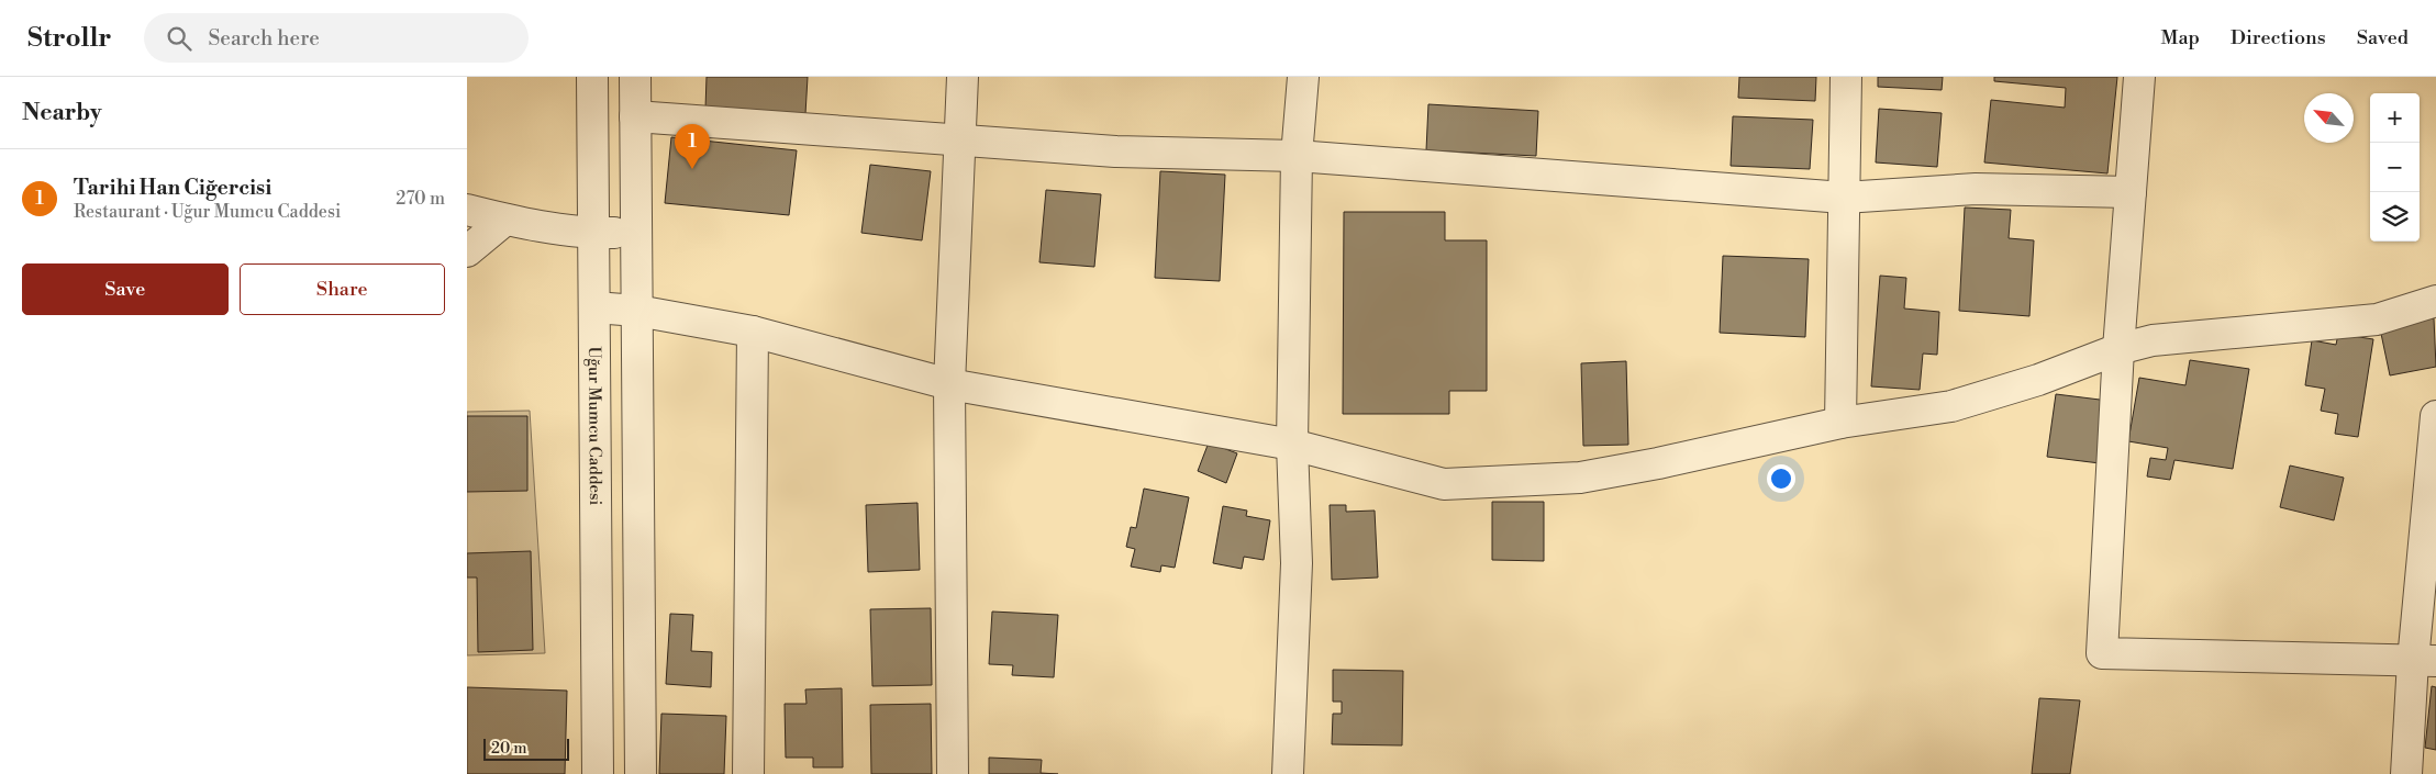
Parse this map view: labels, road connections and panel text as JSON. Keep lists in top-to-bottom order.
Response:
{
  "streets": {
    "street": ["Uğur Mumcu Caddesi"]
  },
  "scale_bar": "20 m",
  "north": "top left",
  "page": {
    "header": "Strollr",
    "search": "Search here",
    "nav": ["Map", "Directions", "Saved"],
    "heading": "Nearby",
    "map_buttons": ["+", "−"],
    "pins": "1",
    "list": [
      {
        "mark": "1",
        "name": "Tarihi Han Ciğercisi",
        "note": "Restaurant · Uğur Mumcu Caddesi",
        "value": "270 m"
      }
    ],
    "buttons": ["Save", "Share"],
    "scale": "20 m"
  }
}
